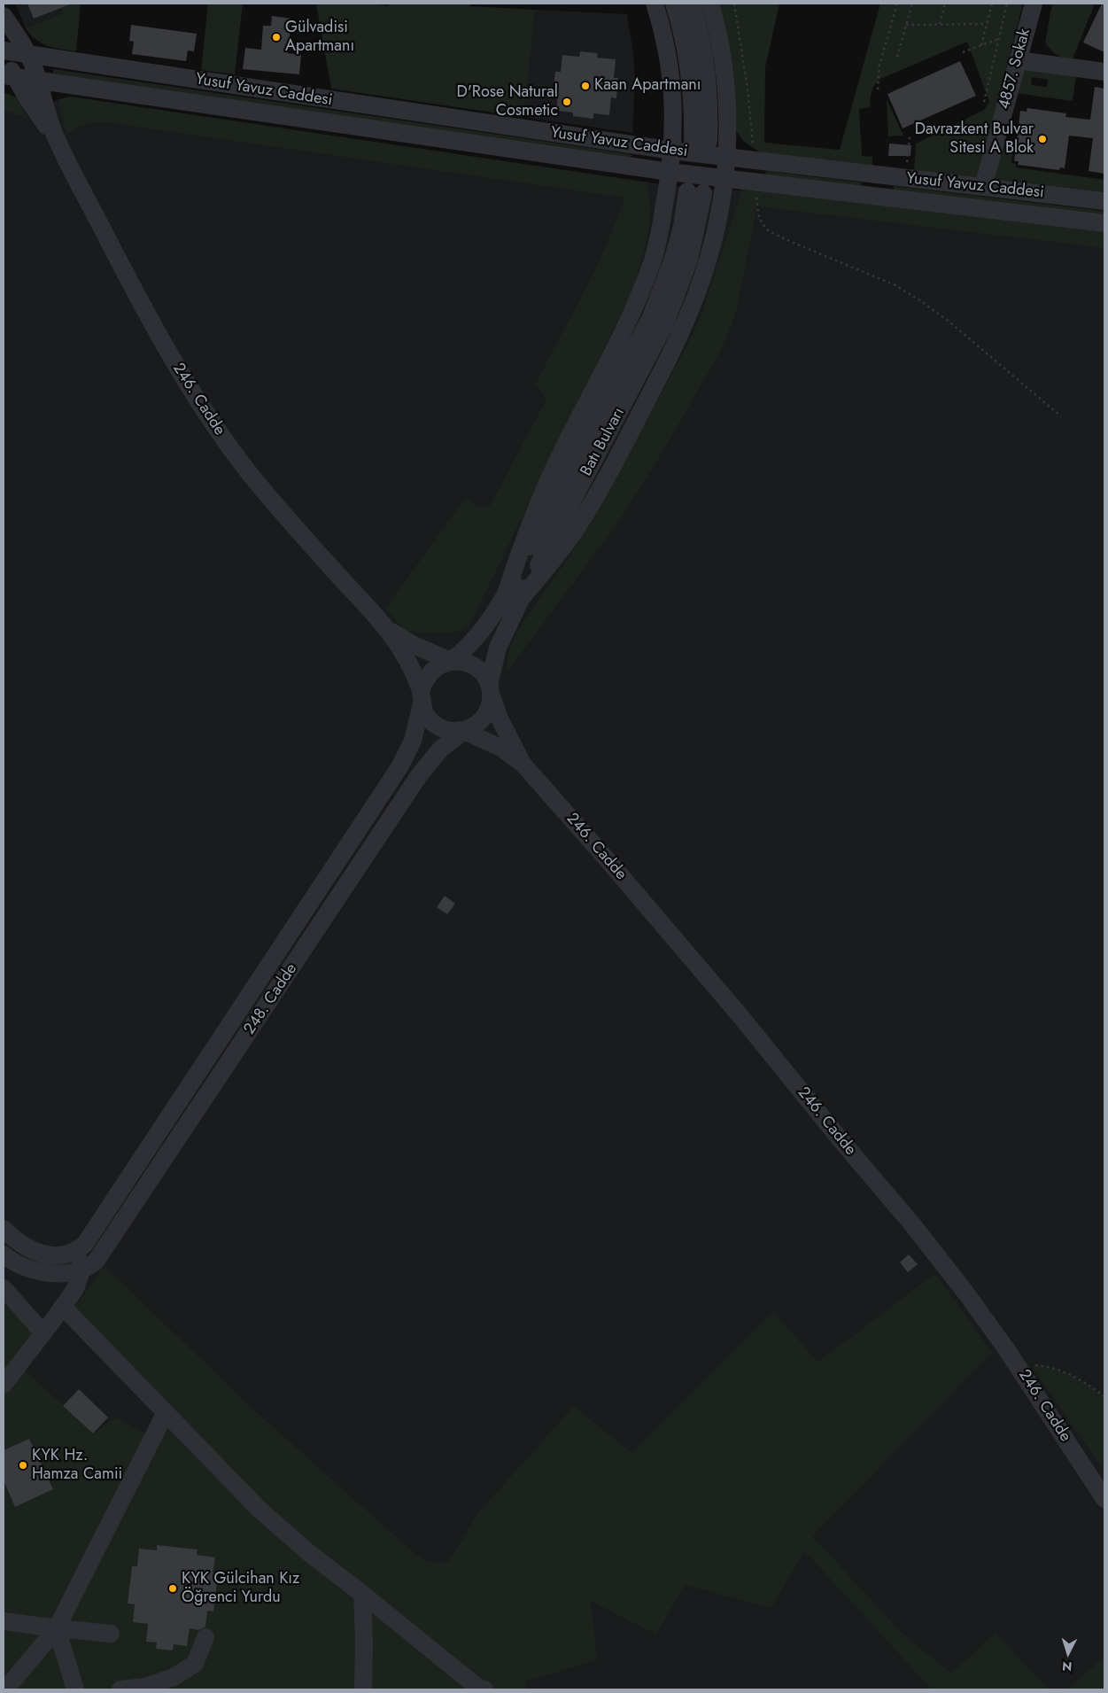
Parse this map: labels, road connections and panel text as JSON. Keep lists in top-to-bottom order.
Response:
{
  "streets": {
    "street": [
      "4857. Sokak",
      "Yusuf Yavuz Caddesi",
      "246. Cadde",
      "Batı Bulvarı",
      "248. Cadde"
    ]
  },
  "crossings": [
    ["4857. Sokak", "Yusuf Yavuz Caddesi"],
    ["Yusuf Yavuz Caddesi", "246. Cadde"],
    ["246. Cadde", "Batı Bulvarı"],
    ["246. Cadde", "248. Cadde"],
    ["Batı Bulvarı", "248. Cadde"]
  ],
  "places": [
    "Gülvadisi Apartmanı",
    "Kaan Apartmanı",
    "D'Rose Natural Cosmetic",
    "Davrazkent Bulvar Sitesi A Blok",
    "KYK Hz. Hamza Camii",
    "KYK Gülcihan Kız Öğrenci Yurdu"
  ],
  "north": "bottom"
}
